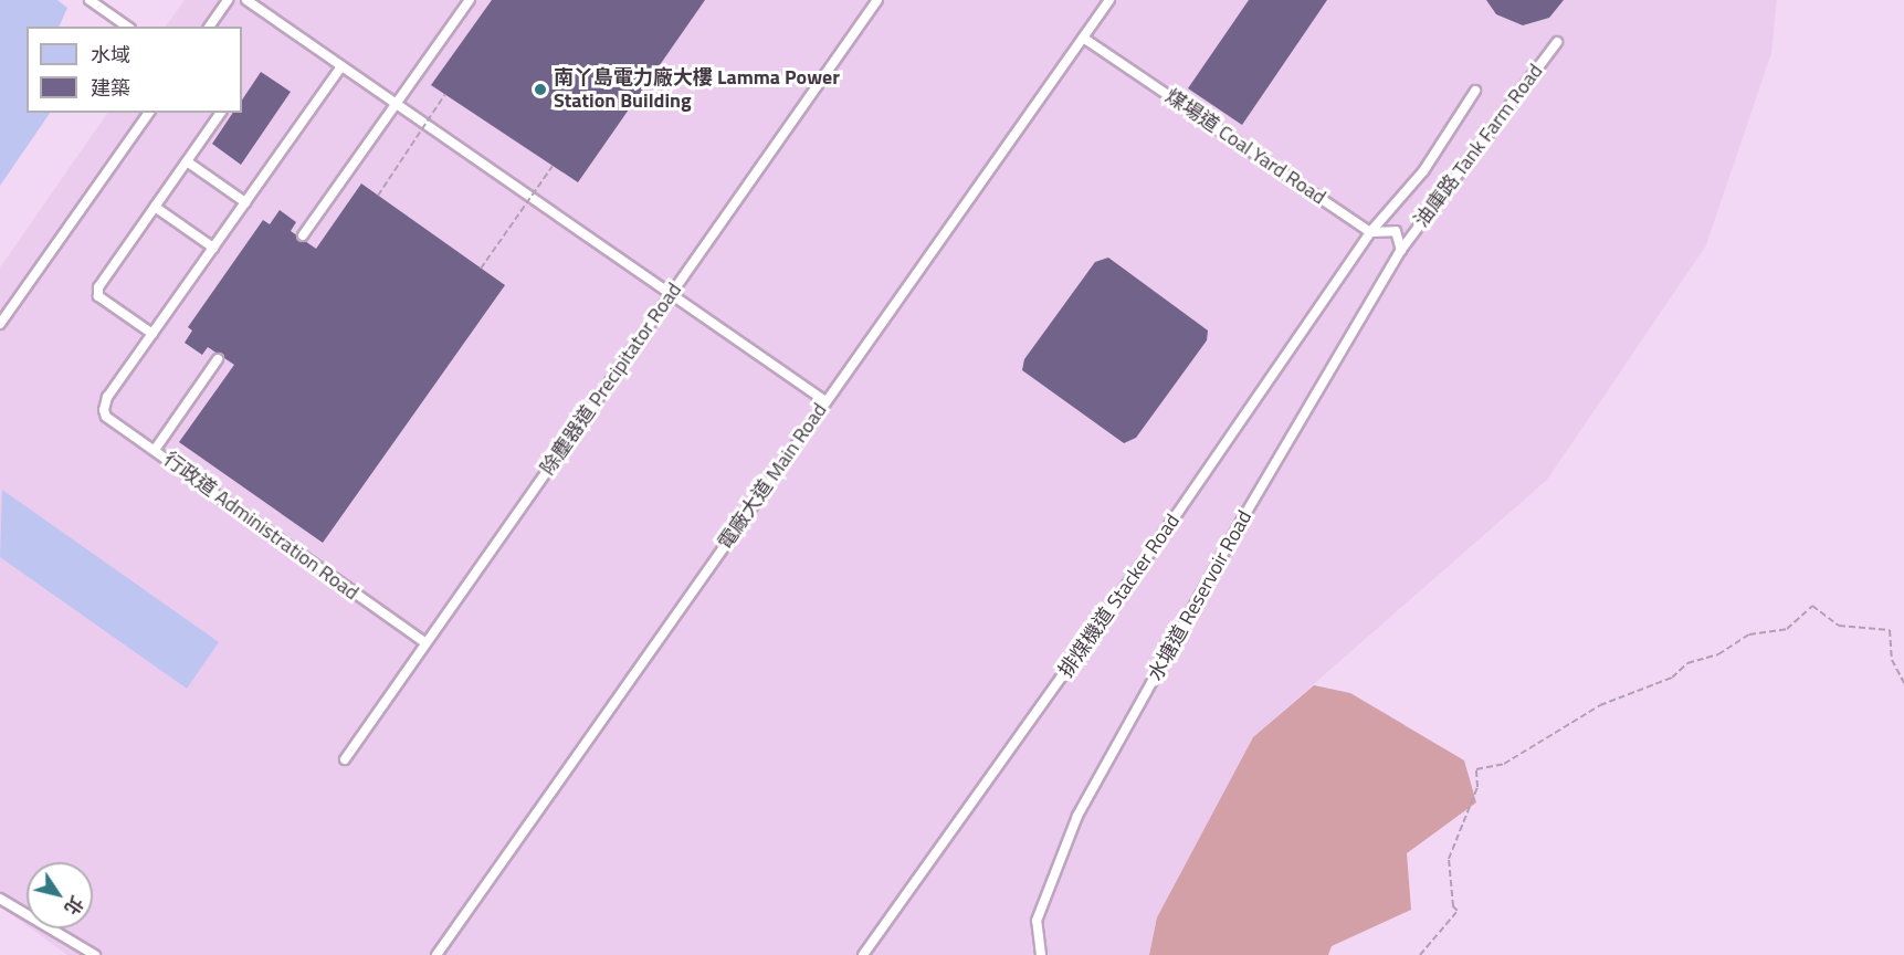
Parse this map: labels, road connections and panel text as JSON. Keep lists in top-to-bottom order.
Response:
{
  "streets": {
    "lane": [
      "油庫路 Tank Farm Road",
      "煤場道 Coal Yard Road",
      "除塵器道 Precipitator Road",
      "電廠大道 Main Road",
      "行政道 Administration Road",
      "排煤機道 Stacker Road",
      "水塘道 Reservoir Road"
    ]
  },
  "crossings": [
    ["油庫路 Tank Farm Road", "煤場道 Coal Yard Road"],
    ["油庫路 Tank Farm Road", "水塘道 Reservoir Road"],
    ["煤場道 Coal Yard Road", "電廠大道 Main Road"],
    ["煤場道 Coal Yard Road", "排煤機道 Stacker Road"],
    ["煤場道 Coal Yard Road", "水塘道 Reservoir Road"],
    ["除塵器道 Precipitator Road", "行政道 Administration Road"]
  ],
  "places": ["南丫島電力廠大樓 Lamma Power Station Building"],
  "legend": ["水域", "建築"],
  "north": "bottom right"
}
